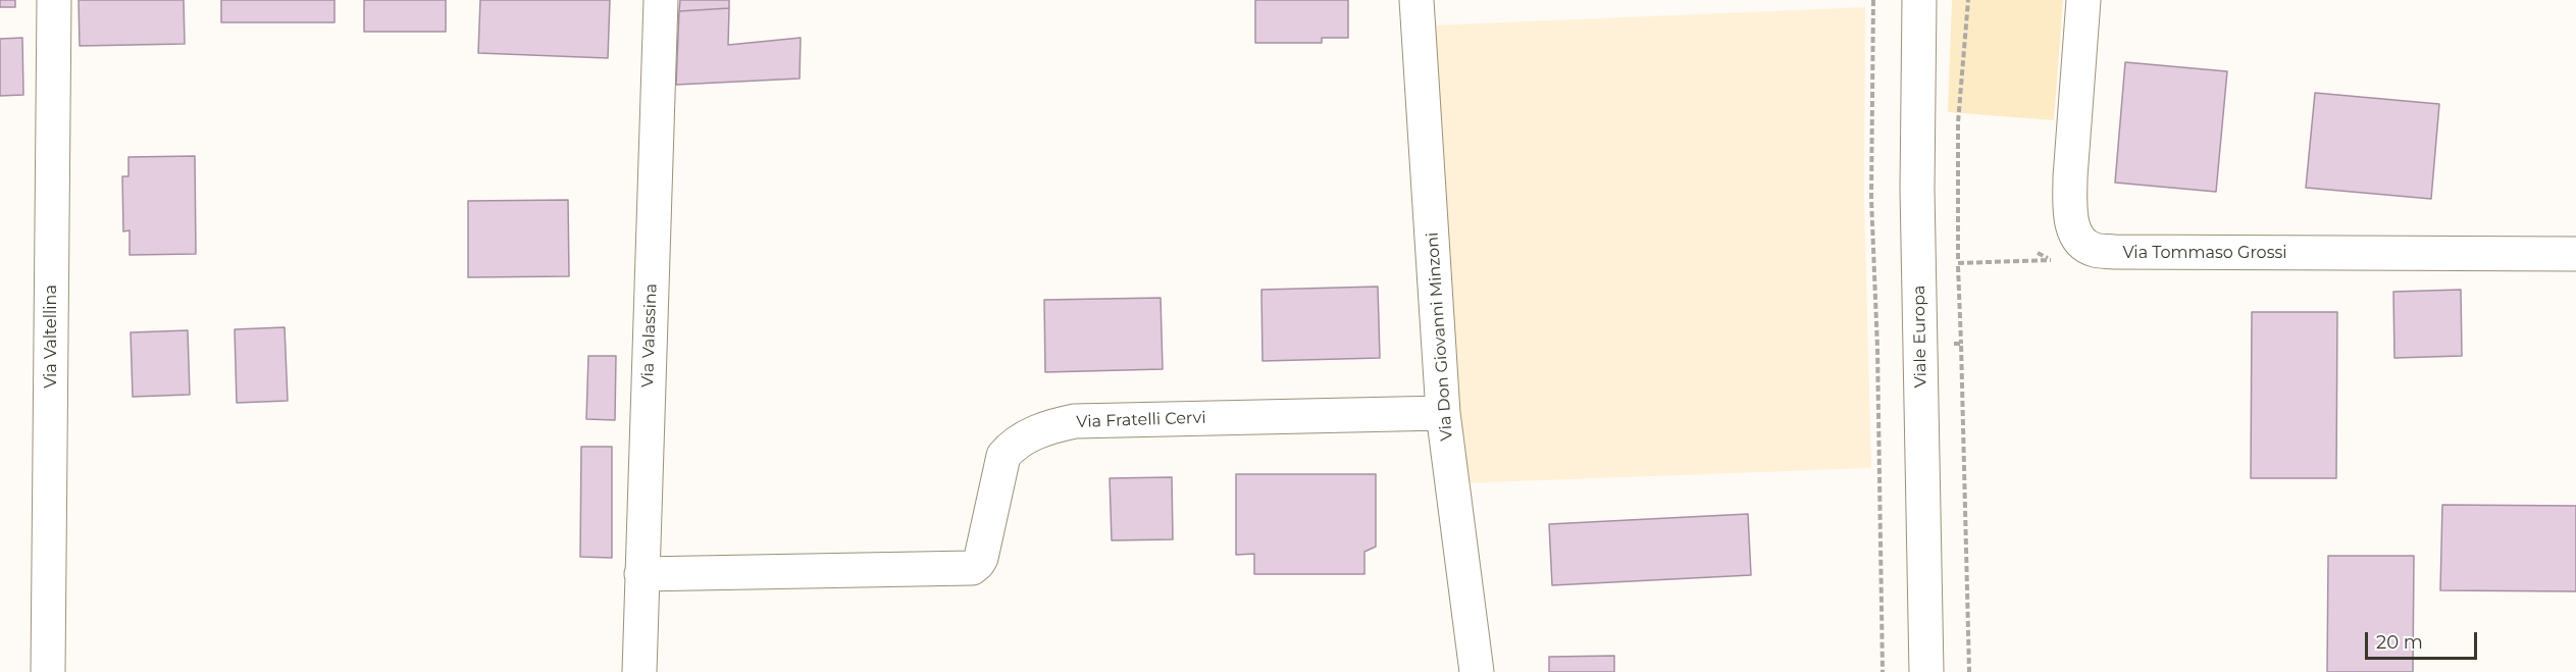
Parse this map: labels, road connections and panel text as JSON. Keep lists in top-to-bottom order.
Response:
{
  "streets": {
    "street": [
      "Via Tommaso Grossi",
      "Via Valassina",
      "Via Valtellina",
      "Via Don Giovanni Minzoni",
      "Viale Europa",
      "Via Fratelli Cervi"
    ]
  },
  "crossings": [
    ["Via Valassina", "Via Fratelli Cervi"],
    ["Via Don Giovanni Minzoni", "Via Fratelli Cervi"]
  ],
  "scale_bar": "20 m"
}
